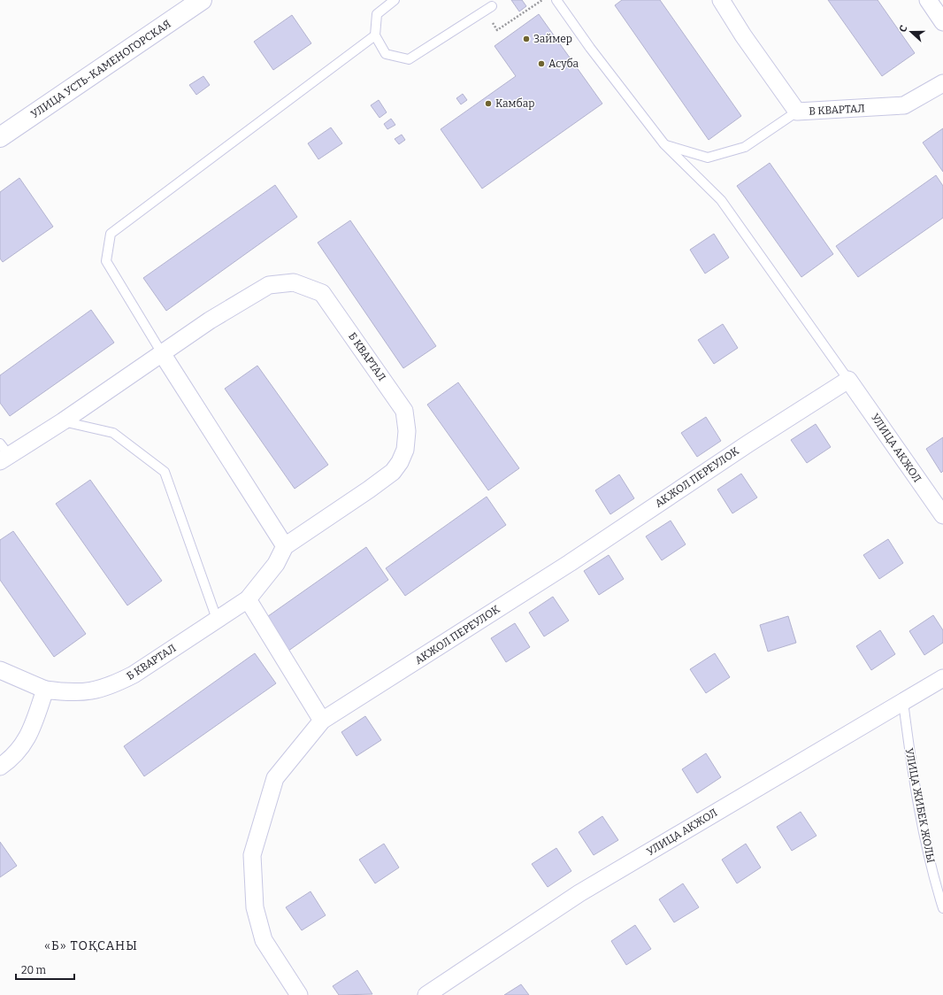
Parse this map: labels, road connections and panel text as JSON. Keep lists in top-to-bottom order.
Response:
{
  "streets": {
    "street": [
      "УЛИЦА УСТЬ-КАМЕНОГОРСКАЯ",
      "В КВАРТАЛ",
      "Б КВАРТАЛ",
      "УЛИЦА АКЖОЛ",
      "АКЖОЛ ПЕРЕУЛОК"
    ],
    "lane": ["УЛИЦА ЖИБЕК ЖОЛЫ"]
  },
  "crossings": [
    ["УЛИЦА АКЖОЛ", "АКЖОЛ ПЕРЕУЛОК"],
    ["УЛИЦА АКЖОЛ", "УЛИЦА ЖИБЕК ЖОЛЫ"]
  ],
  "districts": ["«Б» ТОҚСАНЫ"],
  "places": ["Займер", "Асуба", "Камбар"],
  "scale_bar": "20 m",
  "north": "left"
}
